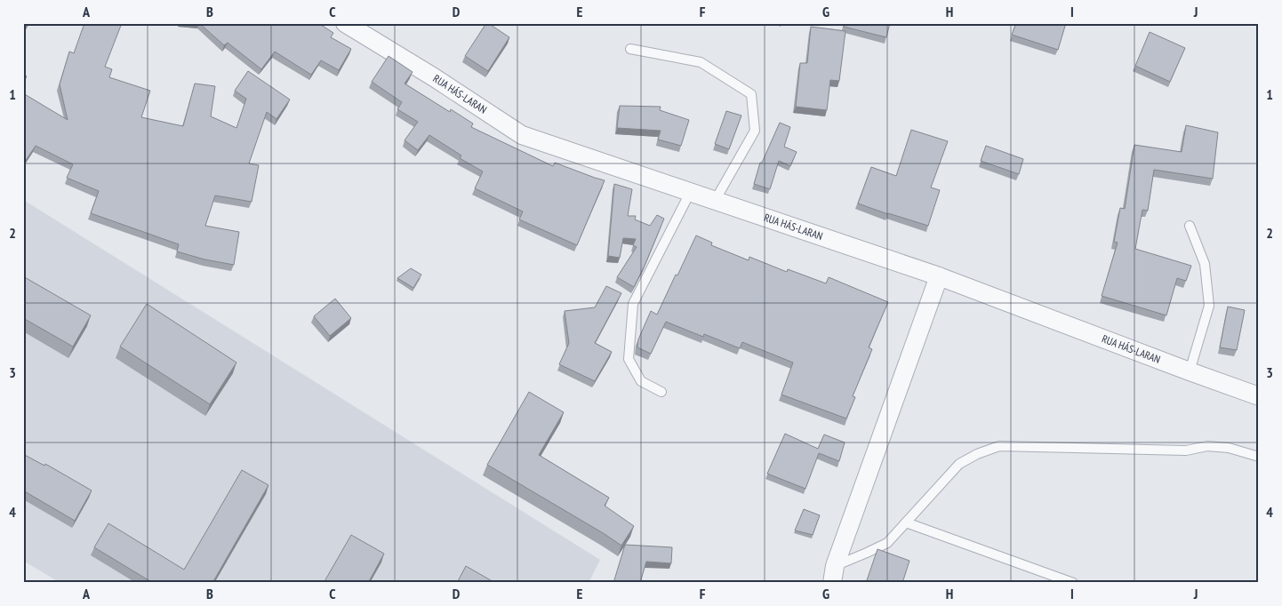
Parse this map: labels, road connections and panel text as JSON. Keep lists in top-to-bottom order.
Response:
{
  "streets": {
    "street": ["RUA HÁS-LARAN"]
  },
  "grid": {
    "columns": [
      "A",
      "B",
      "C",
      "D",
      "E",
      "F",
      "G",
      "H",
      "I",
      "J"
    ],
    "rows": [
      "1",
      "2",
      "3",
      "4"
    ]
  }
}
